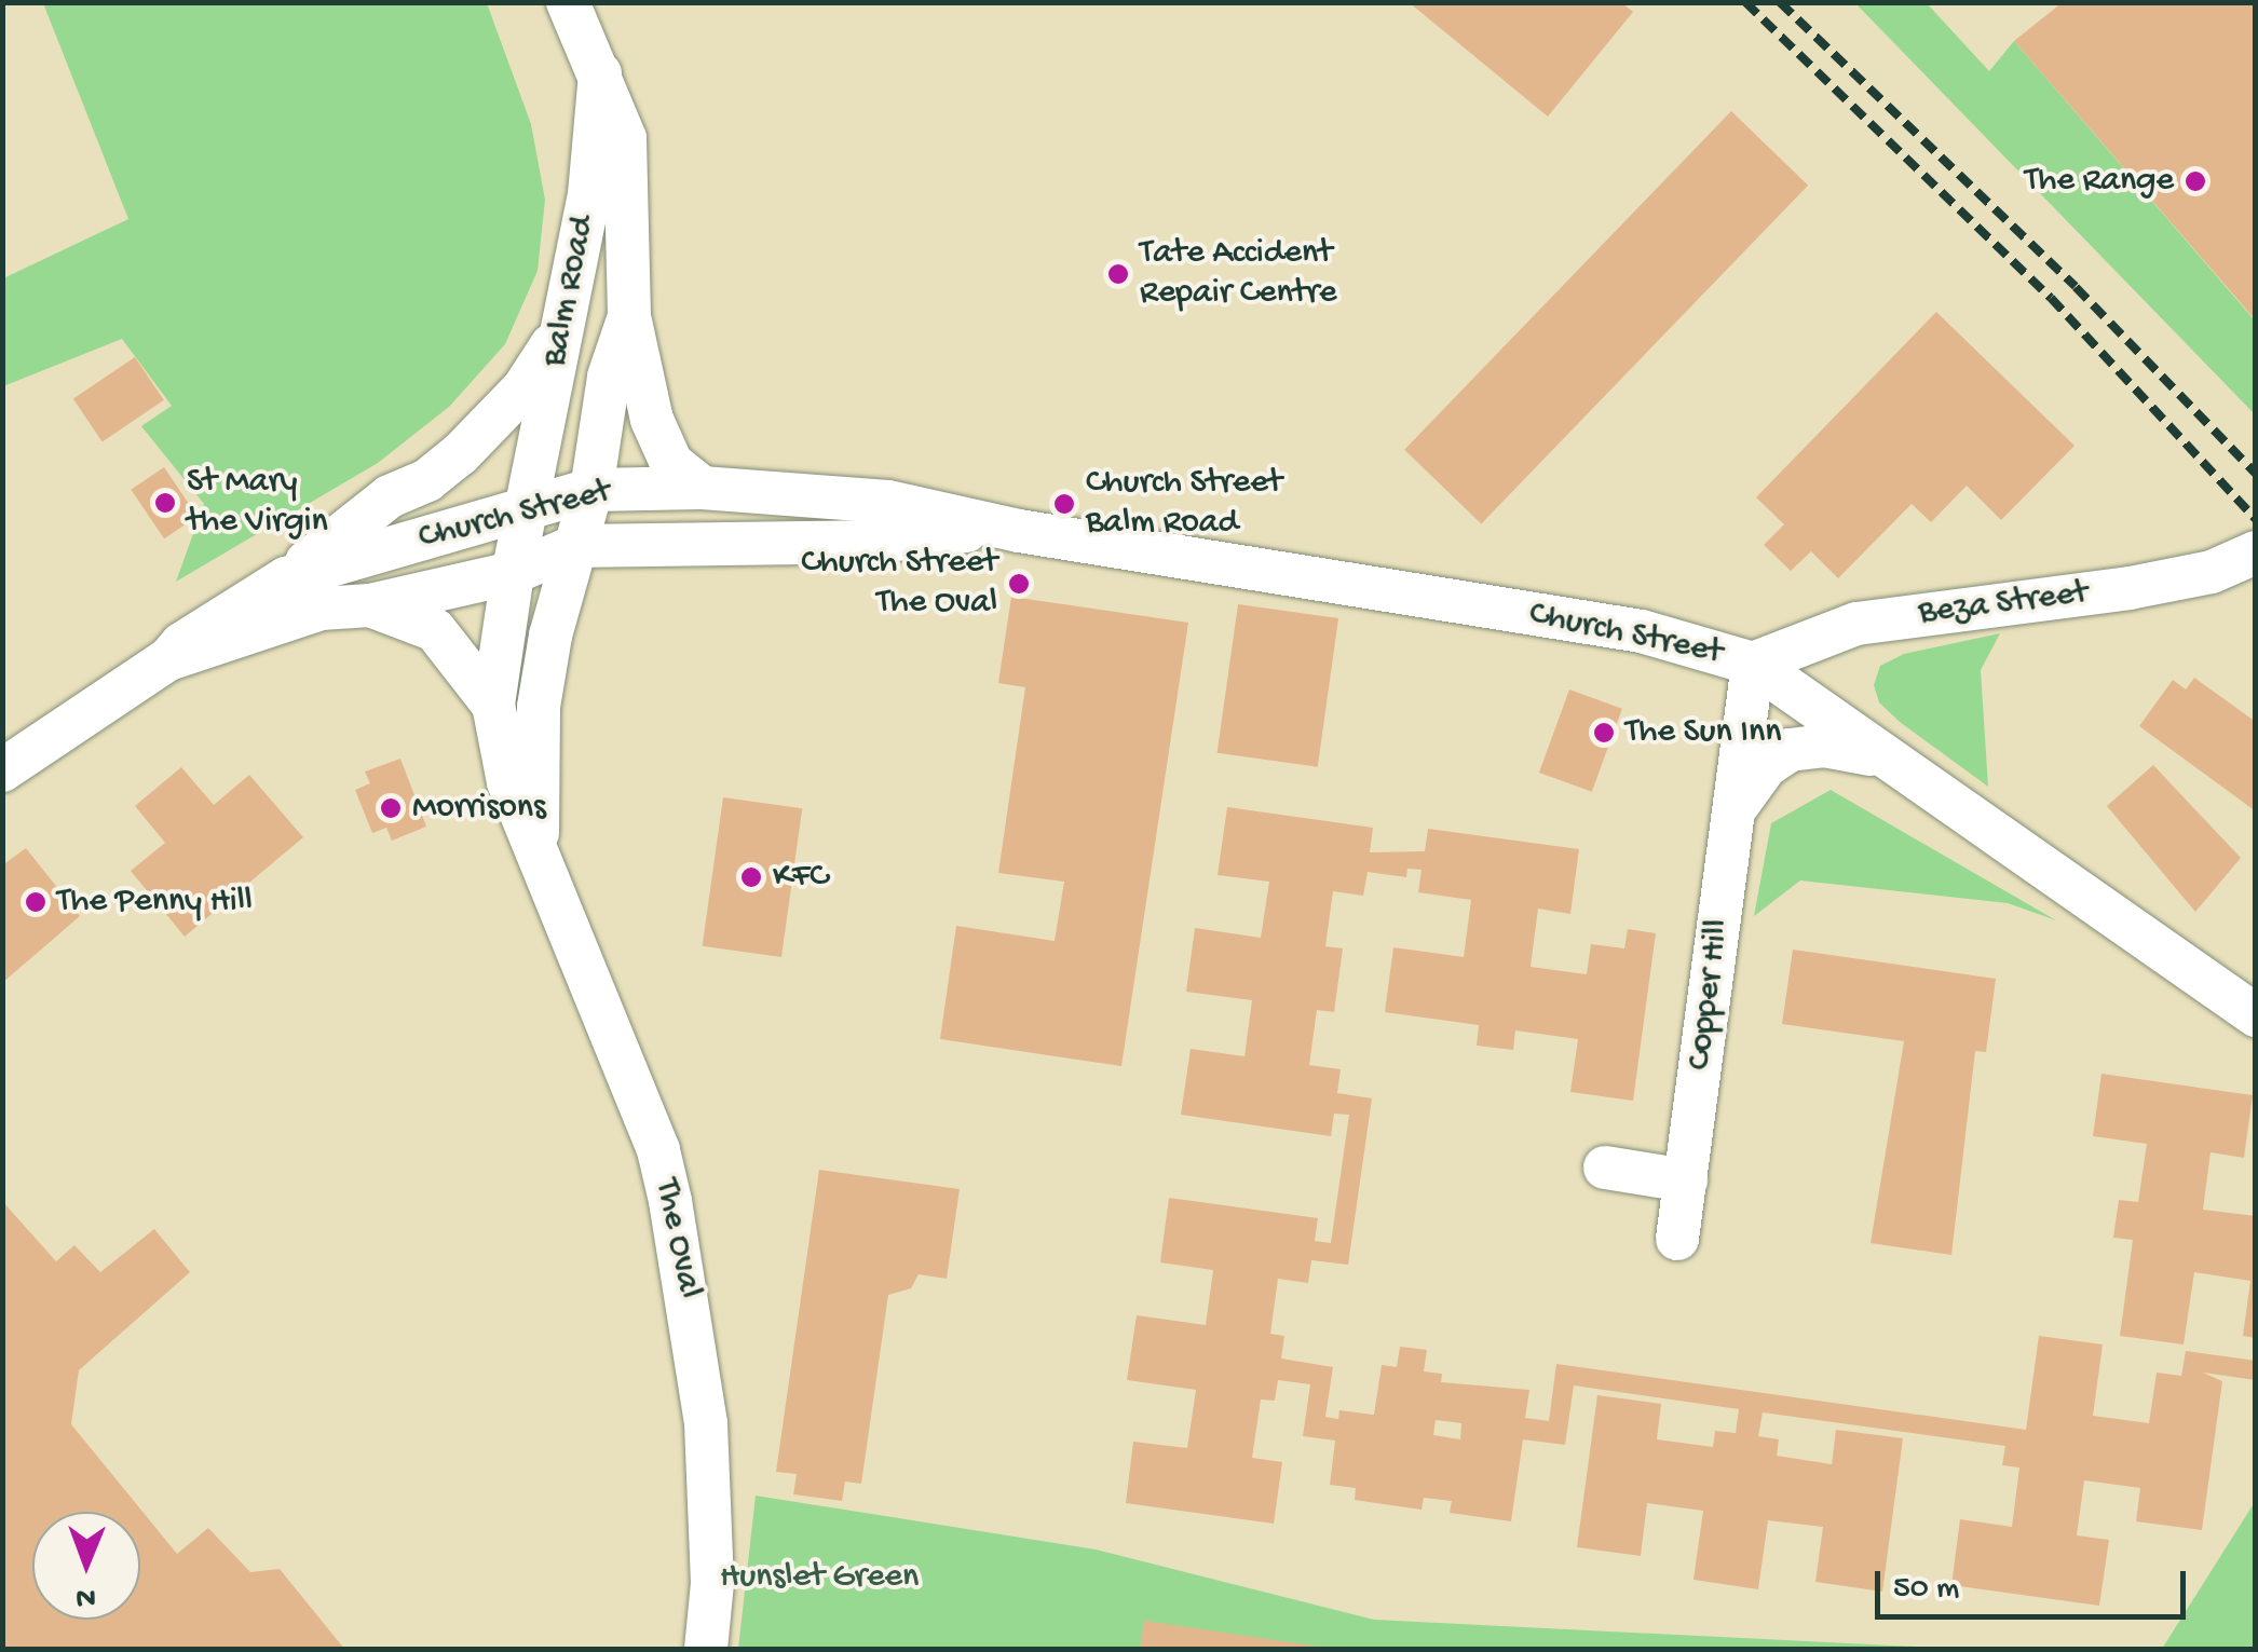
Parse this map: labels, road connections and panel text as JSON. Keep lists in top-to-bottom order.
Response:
{
  "streets": {
    "street": [
      "Balm Road",
      "Church Street",
      "Beza Street",
      "Copper Hill",
      "The Oval"
    ]
  },
  "crossings": [
    ["Balm Road", "Church Street"],
    ["Balm Road", "The Oval"],
    ["Church Street", "Beza Street"],
    ["Church Street", "Copper Hill"],
    ["Church Street", "The Oval"],
    ["Beza Street", "Copper Hill"]
  ],
  "parks": ["Hunslet Green"],
  "places": [
    "The Range",
    "Tate Accident Repair Centre",
    "St Mary the Virgin",
    "Church Street Balm Road",
    "Church Street The Oval",
    "The Sun Inn",
    "Morrisons",
    "KFC",
    "The Penny Hill"
  ],
  "scale_bar": "50 m",
  "north": "bottom"
}
